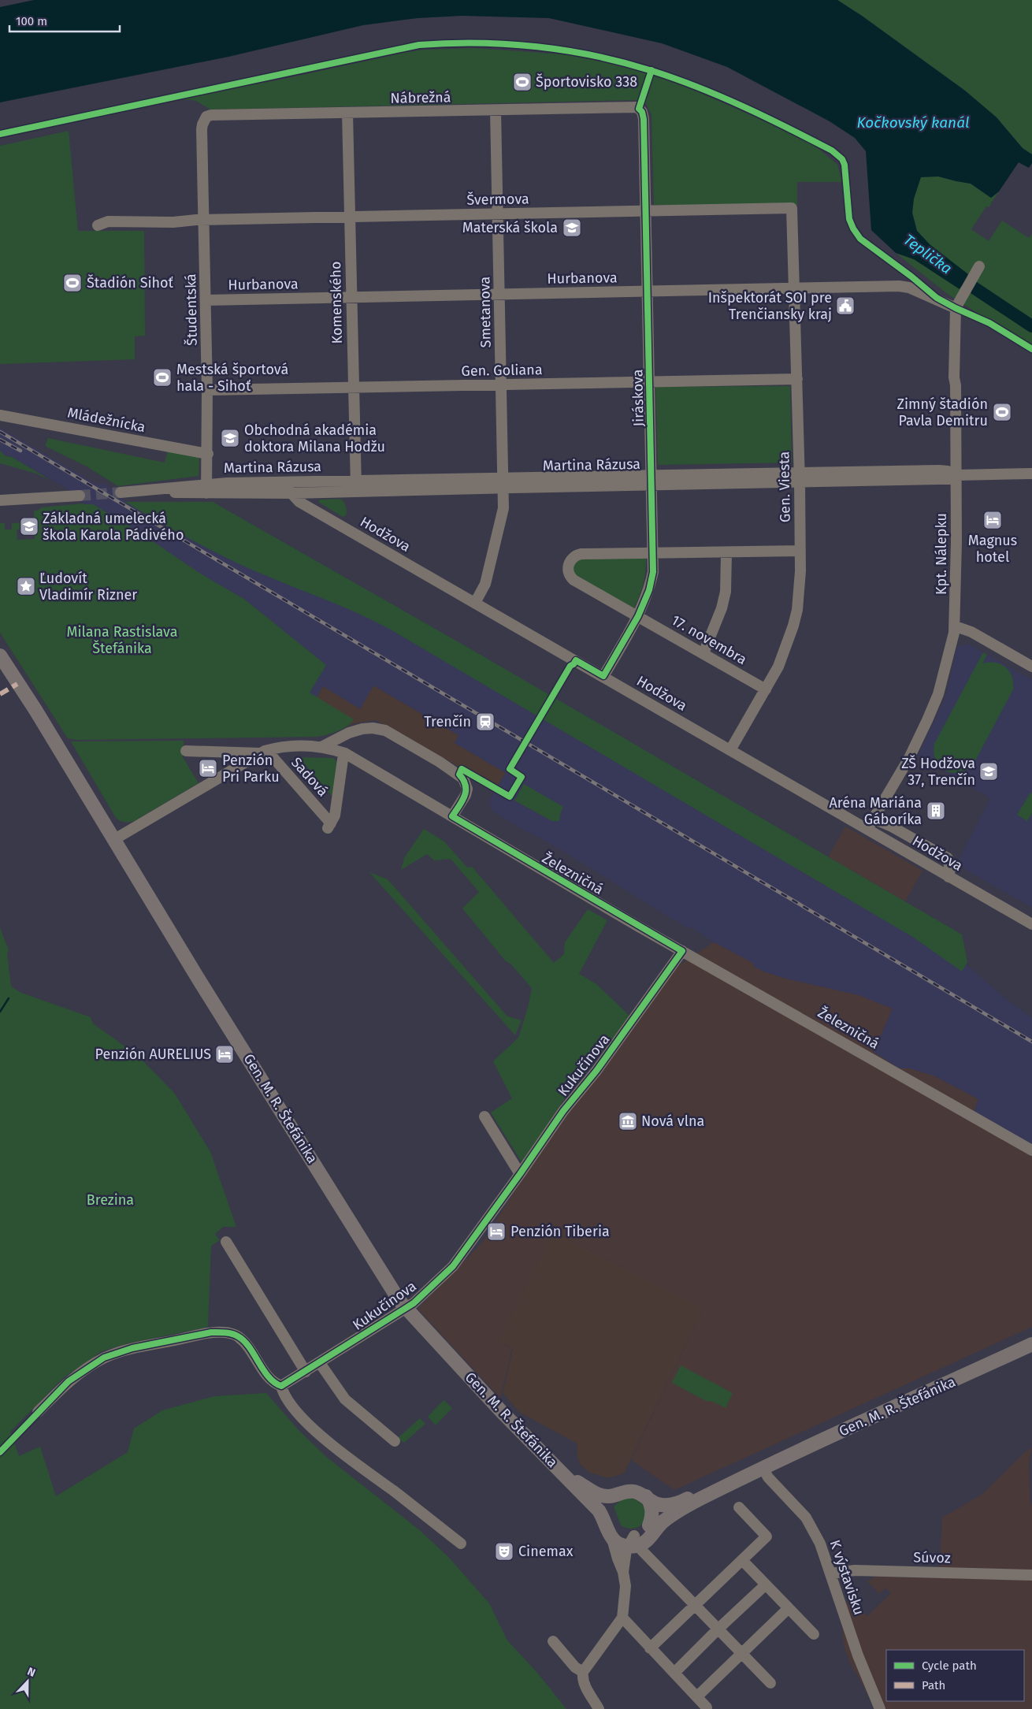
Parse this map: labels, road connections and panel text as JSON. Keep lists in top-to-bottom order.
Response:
{
  "streets": {
    "main road": ["Gen. M. R. Štefánika"],
    "street": [
      "Nábrežná",
      "Švermova",
      "Hurbanova",
      "Komenského",
      "Študentská",
      "Smetanova",
      "Gen. Goliana",
      "Jiráskova",
      "Mládežnícka",
      "Martina Rázusa",
      "Gen. Viesta",
      "Hodžova",
      "Kpt. Nálepku",
      "17. novembra",
      "Sadová",
      "Železničná",
      "Kukučínova",
      "Súvoz",
      "K výstavisku"
    ]
  },
  "crossings": [
    ["Nábrežná", "Komenského"],
    ["Nábrežná", "Študentská"],
    ["Nábrežná", "Smetanova"],
    ["Nábrežná", "Jiráskova"],
    ["Švermova", "Komenského"],
    ["Švermova", "Študentská"],
    ["Švermova", "Smetanova"],
    ["Švermova", "Jiráskova"],
    ["Švermova", "Gen. Viesta"],
    ["Hurbanova", "Komenského"],
    ["Hurbanova", "Študentská"],
    ["Hurbanova", "Smetanova"],
    ["Hurbanova", "Jiráskova"],
    ["Hurbanova", "Gen. Viesta"],
    ["Hurbanova", "Kpt. Nálepku"],
    ["Komenského", "Gen. Goliana"],
    ["Komenského", "Martina Rázusa"],
    ["Študentská", "Gen. Goliana"],
    ["Študentská", "Mládežnícka"],
    ["Študentská", "Martina Rázusa"],
    ["Smetanova", "Gen. Goliana"],
    ["Smetanova", "Martina Rázusa"],
    ["Smetanova", "Hodžova"],
    ["Gen. Goliana", "Jiráskova"],
    ["Gen. Goliana", "Gen. Viesta"],
    ["Jiráskova", "Martina Rázusa"],
    ["Jiráskova", "Hodžova"],
    ["Jiráskova", "17. novembra"],
    ["Martina Rázusa", "Gen. Viesta"],
    ["Martina Rázusa", "Hodžova"],
    ["Martina Rázusa", "Kpt. Nálepku"],
    ["Gen. Viesta", "Hodžova"],
    ["Gen. Viesta", "17. novembra"],
    ["Hodžova", "Kpt. Nálepku"],
    ["Sadová", "Železničná"],
    ["Železničná", "Kukučínova"],
    ["Kukučínova", "Gen. M. R. Štefánika"],
    ["Gen. M. R. Štefánika", "K výstavisku"],
    ["Súvoz", "K výstavisku"]
  ],
  "water": ["Kočkovský kanál", "Teplička"],
  "parks": ["Milana Rastislava Štefánika", "Brezina"],
  "places": {
    "sports": [
      "Športovisko 338",
      "Štadión Sihoť",
      "Mestská športová hala - Sihoť",
      "Zimný štadión Pavla Demitru"
    ],
    "school or university": [
      "Materská škola",
      "Obchodná akadémia doktora Milana Hodžu",
      "Základná umelecká škola Karola Pádivého",
      "ZŠ Hodžova 37, Trenčín"
    ],
    "public building": ["Inšpektorát SOI pre Trenčiansky kraj"],
    "hotel": [
      "Magnus hotel",
      "Penzión Pri Parku",
      "Penzión AURELIUS",
      "Penzión Tiberia"
    ],
    "place": ["Ľudovít Vladimír Rizner"],
    "station": ["Trenčín"],
    "building": ["Aréna Mariána Gáboríka"],
    "museum": ["Nová vlna"],
    "theatre": ["Cinemax"]
  },
  "legend": ["Cycle path", "Path"],
  "scale_bar": "100 m",
  "north": "top"
}
